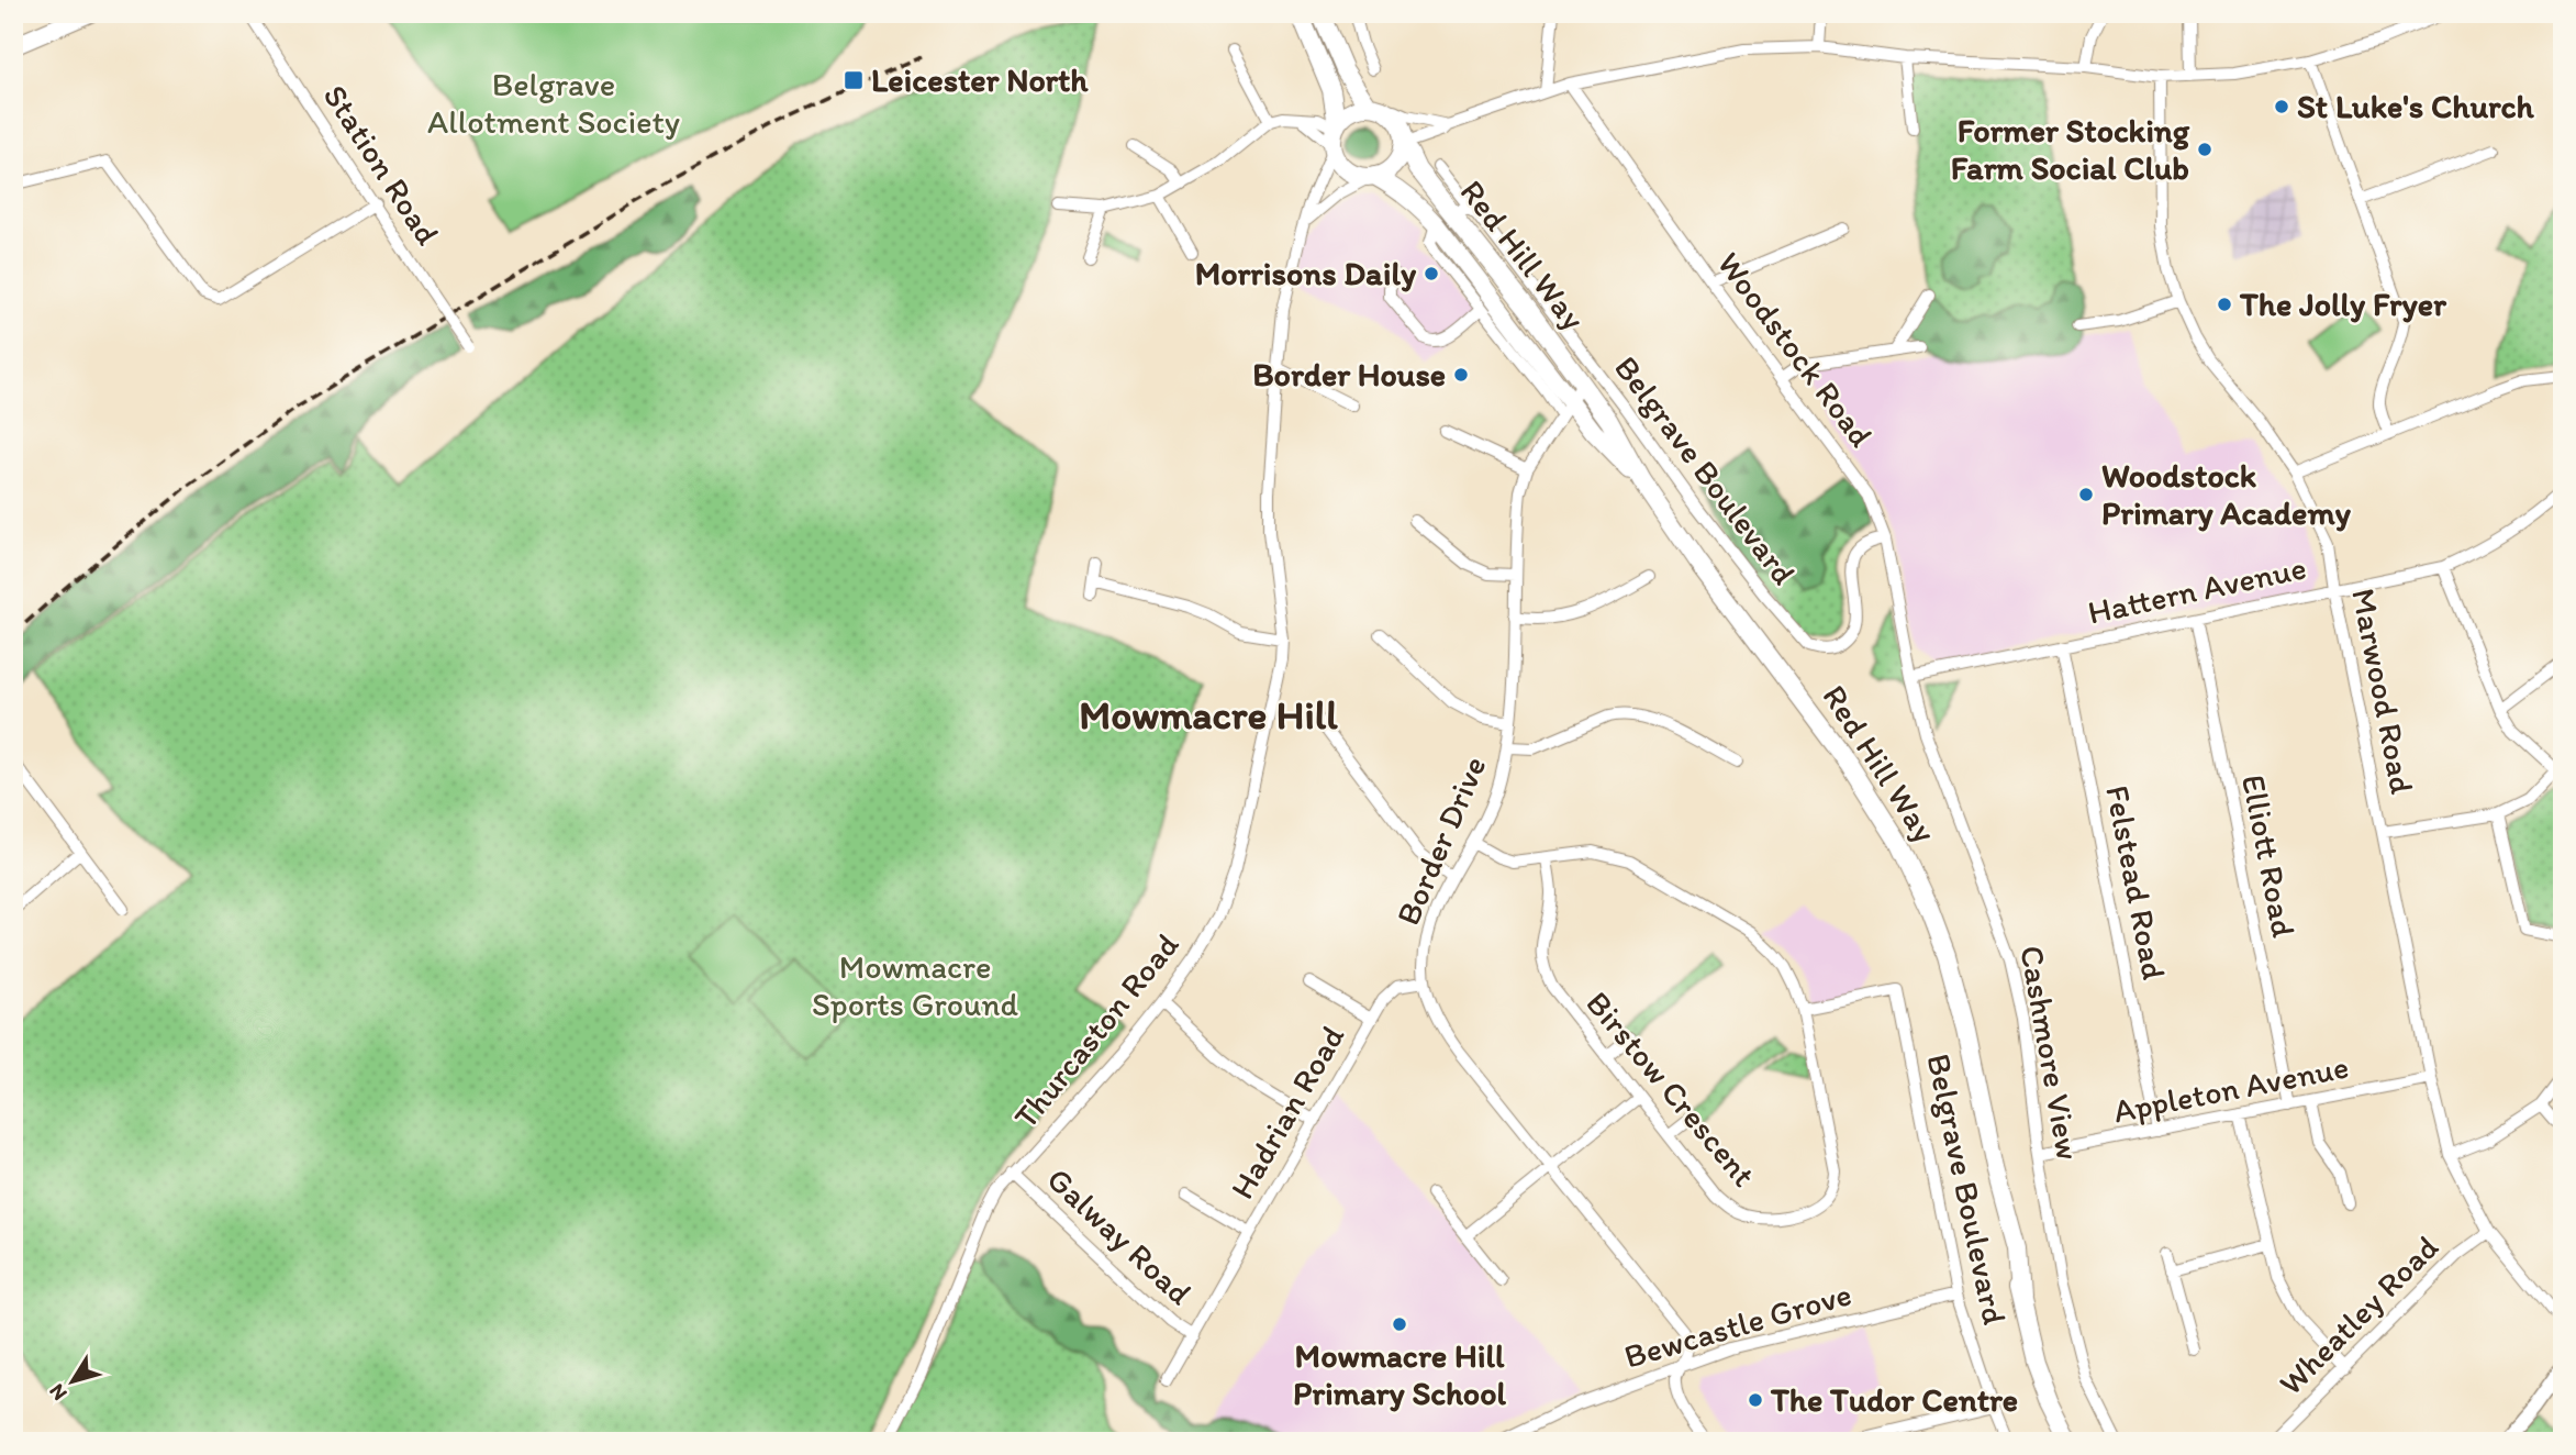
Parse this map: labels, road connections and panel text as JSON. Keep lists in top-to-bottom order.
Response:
{
  "streets": {
    "highway": ["Red Hill Way"],
    "street": [
      "Station Road",
      "Woodstock Road",
      "Belgrave Boulevard",
      "Hattern Avenue",
      "Marwood Road",
      "Border Drive",
      "Elliott Road",
      "Felstead Road",
      "Thurcaston Road",
      "Cashmore View",
      "Birstow Crescent",
      "Appleton Avenue",
      "Hadrian Road",
      "Galway Road",
      "Wheatley Road",
      "Bewcastle Grove"
    ]
  },
  "crossings": [
    ["Red Hill Way", "Border Drive"],
    ["Woodstock Road", "Belgrave Boulevard"],
    ["Woodstock Road", "Hattern Avenue"],
    ["Woodstock Road", "Cashmore View"],
    ["Belgrave Boulevard", "Birstow Crescent"],
    ["Belgrave Boulevard", "Bewcastle Grove"],
    ["Hattern Avenue", "Marwood Road"],
    ["Hattern Avenue", "Elliott Road"],
    ["Hattern Avenue", "Felstead Road"],
    ["Hattern Avenue", "Cashmore View"],
    ["Marwood Road", "Appleton Avenue"],
    ["Marwood Road", "Wheatley Road"],
    ["Border Drive", "Birstow Crescent"],
    ["Border Drive", "Hadrian Road"],
    ["Border Drive", "Bewcastle Grove"],
    ["Elliott Road", "Appleton Avenue"],
    ["Felstead Road", "Appleton Avenue"],
    ["Thurcaston Road", "Galway Road"],
    ["Cashmore View", "Appleton Avenue"],
    ["Hadrian Road", "Galway Road"]
  ],
  "districts": ["Mowmacre Hill"],
  "parks": ["Belgrave Allotment Society", "Mowmacre Sports Ground"],
  "places": {
    "transit": ["Leicester North"],
    "other": [
      "St Luke's Church",
      "Former Stocking Farm Social Club",
      "Morrisons Daily",
      "The Jolly Fryer",
      "Border House",
      "Woodstock Primary Academy",
      "Mowmacre Hill Primary School",
      "The Tudor Centre"
    ]
  },
  "north": "bottom left"
}
